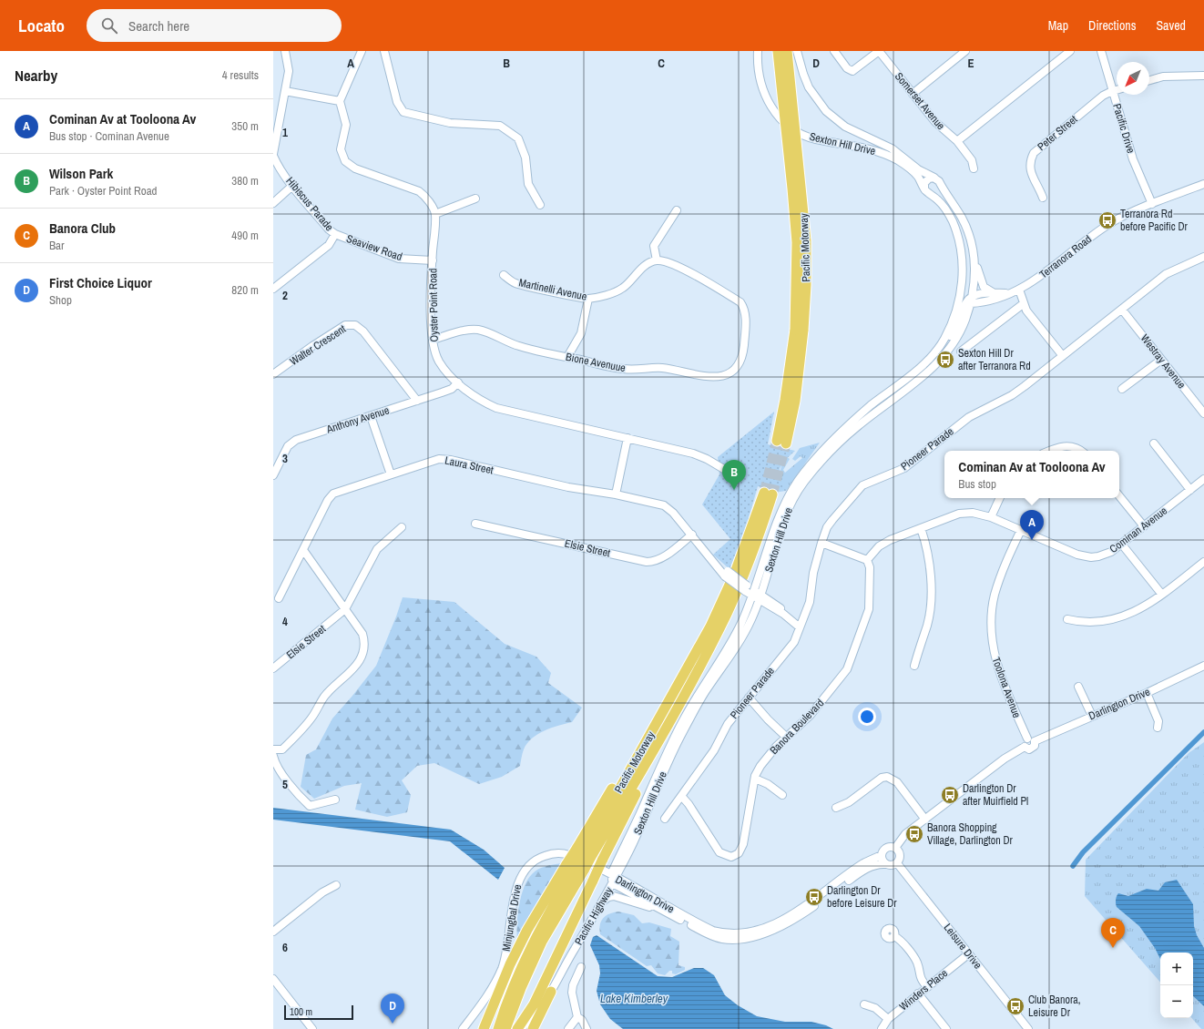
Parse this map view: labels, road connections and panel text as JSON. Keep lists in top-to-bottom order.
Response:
{
  "streets": {
    "highway": ["Pacific Motorway"],
    "street": [
      "Somerset Avenue",
      "Pacific Drive",
      "Peter Street",
      "Sexton Hill Drive",
      "Hibiscus Parade",
      "Seaview Road",
      "Terranora Road",
      "Martinelli Avenue",
      "Oyster Point Road",
      "Walter Crescent",
      "Westray Avenue",
      "Bione Avenuue",
      "Anthony Avenue",
      "Pioneer Parade",
      "Laura Street",
      "Cominan Avenue",
      "Elsie Street",
      "Toolona Avenue",
      "Darlington Drive",
      "Banora Boulevard",
      "Pacific Highway",
      "Minjungbal Drive",
      "Leisure Drive",
      "Winders Place"
    ]
  },
  "crossings": [
    ["Pacific Drive", "Peter Street"],
    ["Pacific Drive", "Terranora Road"],
    ["Sexton Hill Drive", "Terranora Road"],
    ["Sexton Hill Drive", "Laura Street"],
    ["Sexton Hill Drive", "Darlington Drive"],
    ["Sexton Hill Drive", "Pacific Highway"],
    ["Sexton Hill Drive", "Minjungbal Drive"],
    ["Hibiscus Parade", "Seaview Road"],
    ["Seaview Road", "Oyster Point Road"],
    ["Martinelli Avenue", "Bione Avenuue"],
    ["Oyster Point Road", "Bione Avenuue"],
    ["Oyster Point Road", "Anthony Avenue"],
    ["Walter Crescent", "Anthony Avenue"],
    ["Westray Avenue", "Pioneer Parade"],
    ["Pioneer Parade", "Laura Street"],
    ["Pioneer Parade", "Banora Boulevard"],
    ["Laura Street", "Elsie Street"],
    ["Cominan Avenue", "Toolona Avenue"],
    ["Cominan Avenue", "Banora Boulevard"],
    ["Toolona Avenue", "Darlington Drive"],
    ["Darlington Drive", "Pacific Highway"],
    ["Darlington Drive", "Minjungbal Drive"],
    ["Darlington Drive", "Leisure Drive"],
    ["Pacific Highway", "Minjungbal Drive"],
    ["Leisure Drive", "Winders Place"]
  ],
  "water": ["Lake Kimberley"],
  "places": {
    "bus stop": [
      "Terranora Rd before Pacific Dr",
      "Sexton Hill Dr after Terranora Rd",
      "Darlington Dr after Muirfield Pl",
      "Banora Shopping Village, Darlington Dr",
      "Darlington Dr before Leisure Dr",
      "Club Banora, Leisure Dr"
    ]
  },
  "scale_bar": "100 m",
  "north": "bottom left",
  "page": {
    "header": "Locato",
    "search": "Search here",
    "nav": ["Map", "Directions", "Saved"],
    "heading": ["Nearby", "4 results"],
    "list": [
      {
        "mark": "A",
        "name": "Cominan Av at Tooloona Av",
        "note": "Bus stop · Cominan Avenue",
        "value": "350 m"
      },
      {
        "mark": "B",
        "name": "Wilson Park",
        "note": "Park · Oyster Point Road",
        "value": "380 m"
      },
      {
        "mark": "C",
        "name": "Banora Club",
        "note": "Bar",
        "value": "490 m"
      },
      {
        "mark": "D",
        "name": "First Choice Liquor",
        "note": "Shop",
        "value": "820 m"
      }
    ],
    "popup": ["Cominan Av at Tooloona Av", "Bus stop"],
    "pins": [
      "B",
      "A",
      "C",
      "D"
    ],
    "map_buttons": ["+", "−"],
    "scale": "100 m"
  },
  "grid": {
    "columns": [
      "A",
      "B",
      "C",
      "D",
      "E"
    ],
    "rows": [
      "1",
      "2",
      "3",
      "4",
      "5",
      "6"
    ]
  }
}
